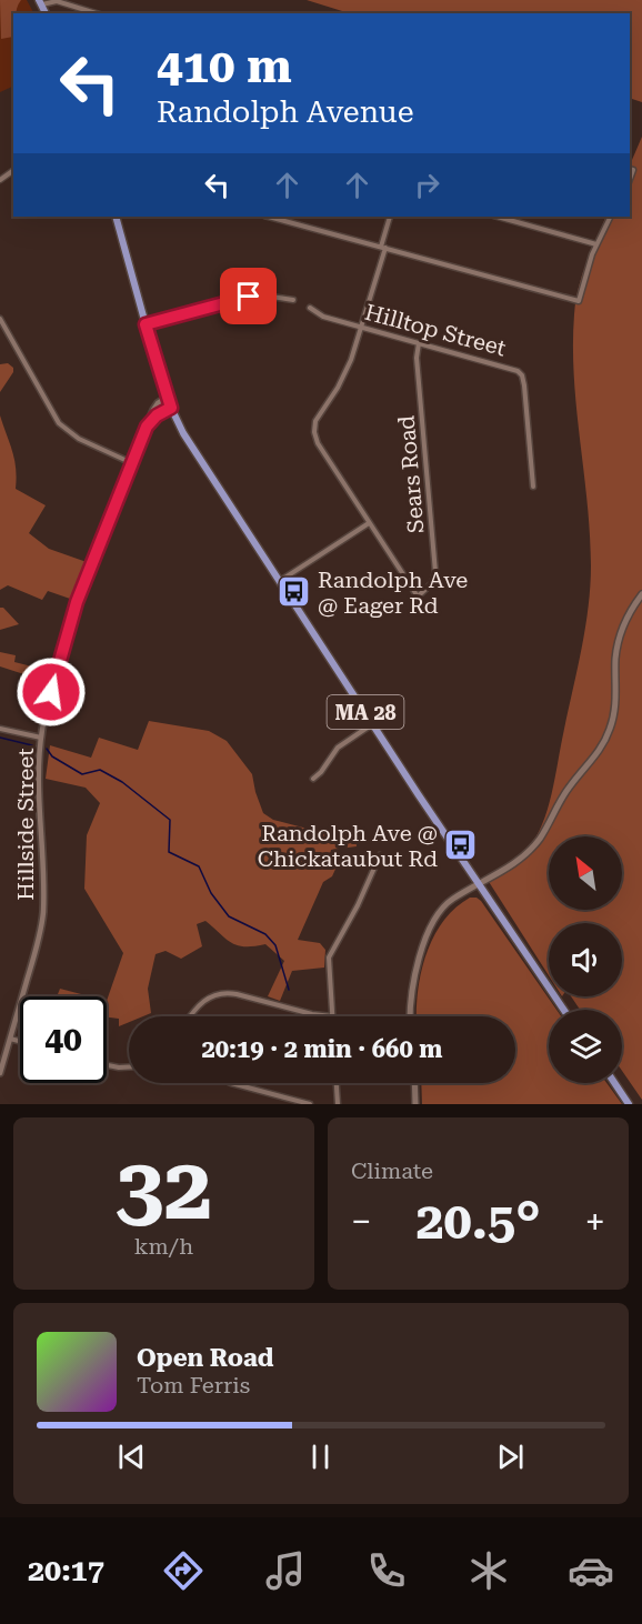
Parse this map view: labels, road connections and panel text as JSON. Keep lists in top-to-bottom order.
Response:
{
  "streets": {
    "main road": ["MA 28"],
    "street": ["Hilltop Street", "Sears Road", "Hillside Street"]
  },
  "crossings": [
    ["Hilltop Street", "Sears Road"],
    ["MA 28", "Hillside Street"]
  ],
  "places": {
    "bus stop": ["Randolph Ave @ Eager Rd", "Randolph Ave @ Chickataubut Rd"]
  },
  "north": "top left",
  "page": {
    "turn": ["410 m", "Randolph Avenue"],
    "limit": "40",
    "trip": "20:19 · 2 min · 660 m",
    "tile": [
      ["32", "km/h"],
      "Climate"
    ],
    "heat": ["−", "20.5°", "+"],
    "song": ["Open Road", "Tom Ferris"],
    "tabs": "20:17"
  }
}
